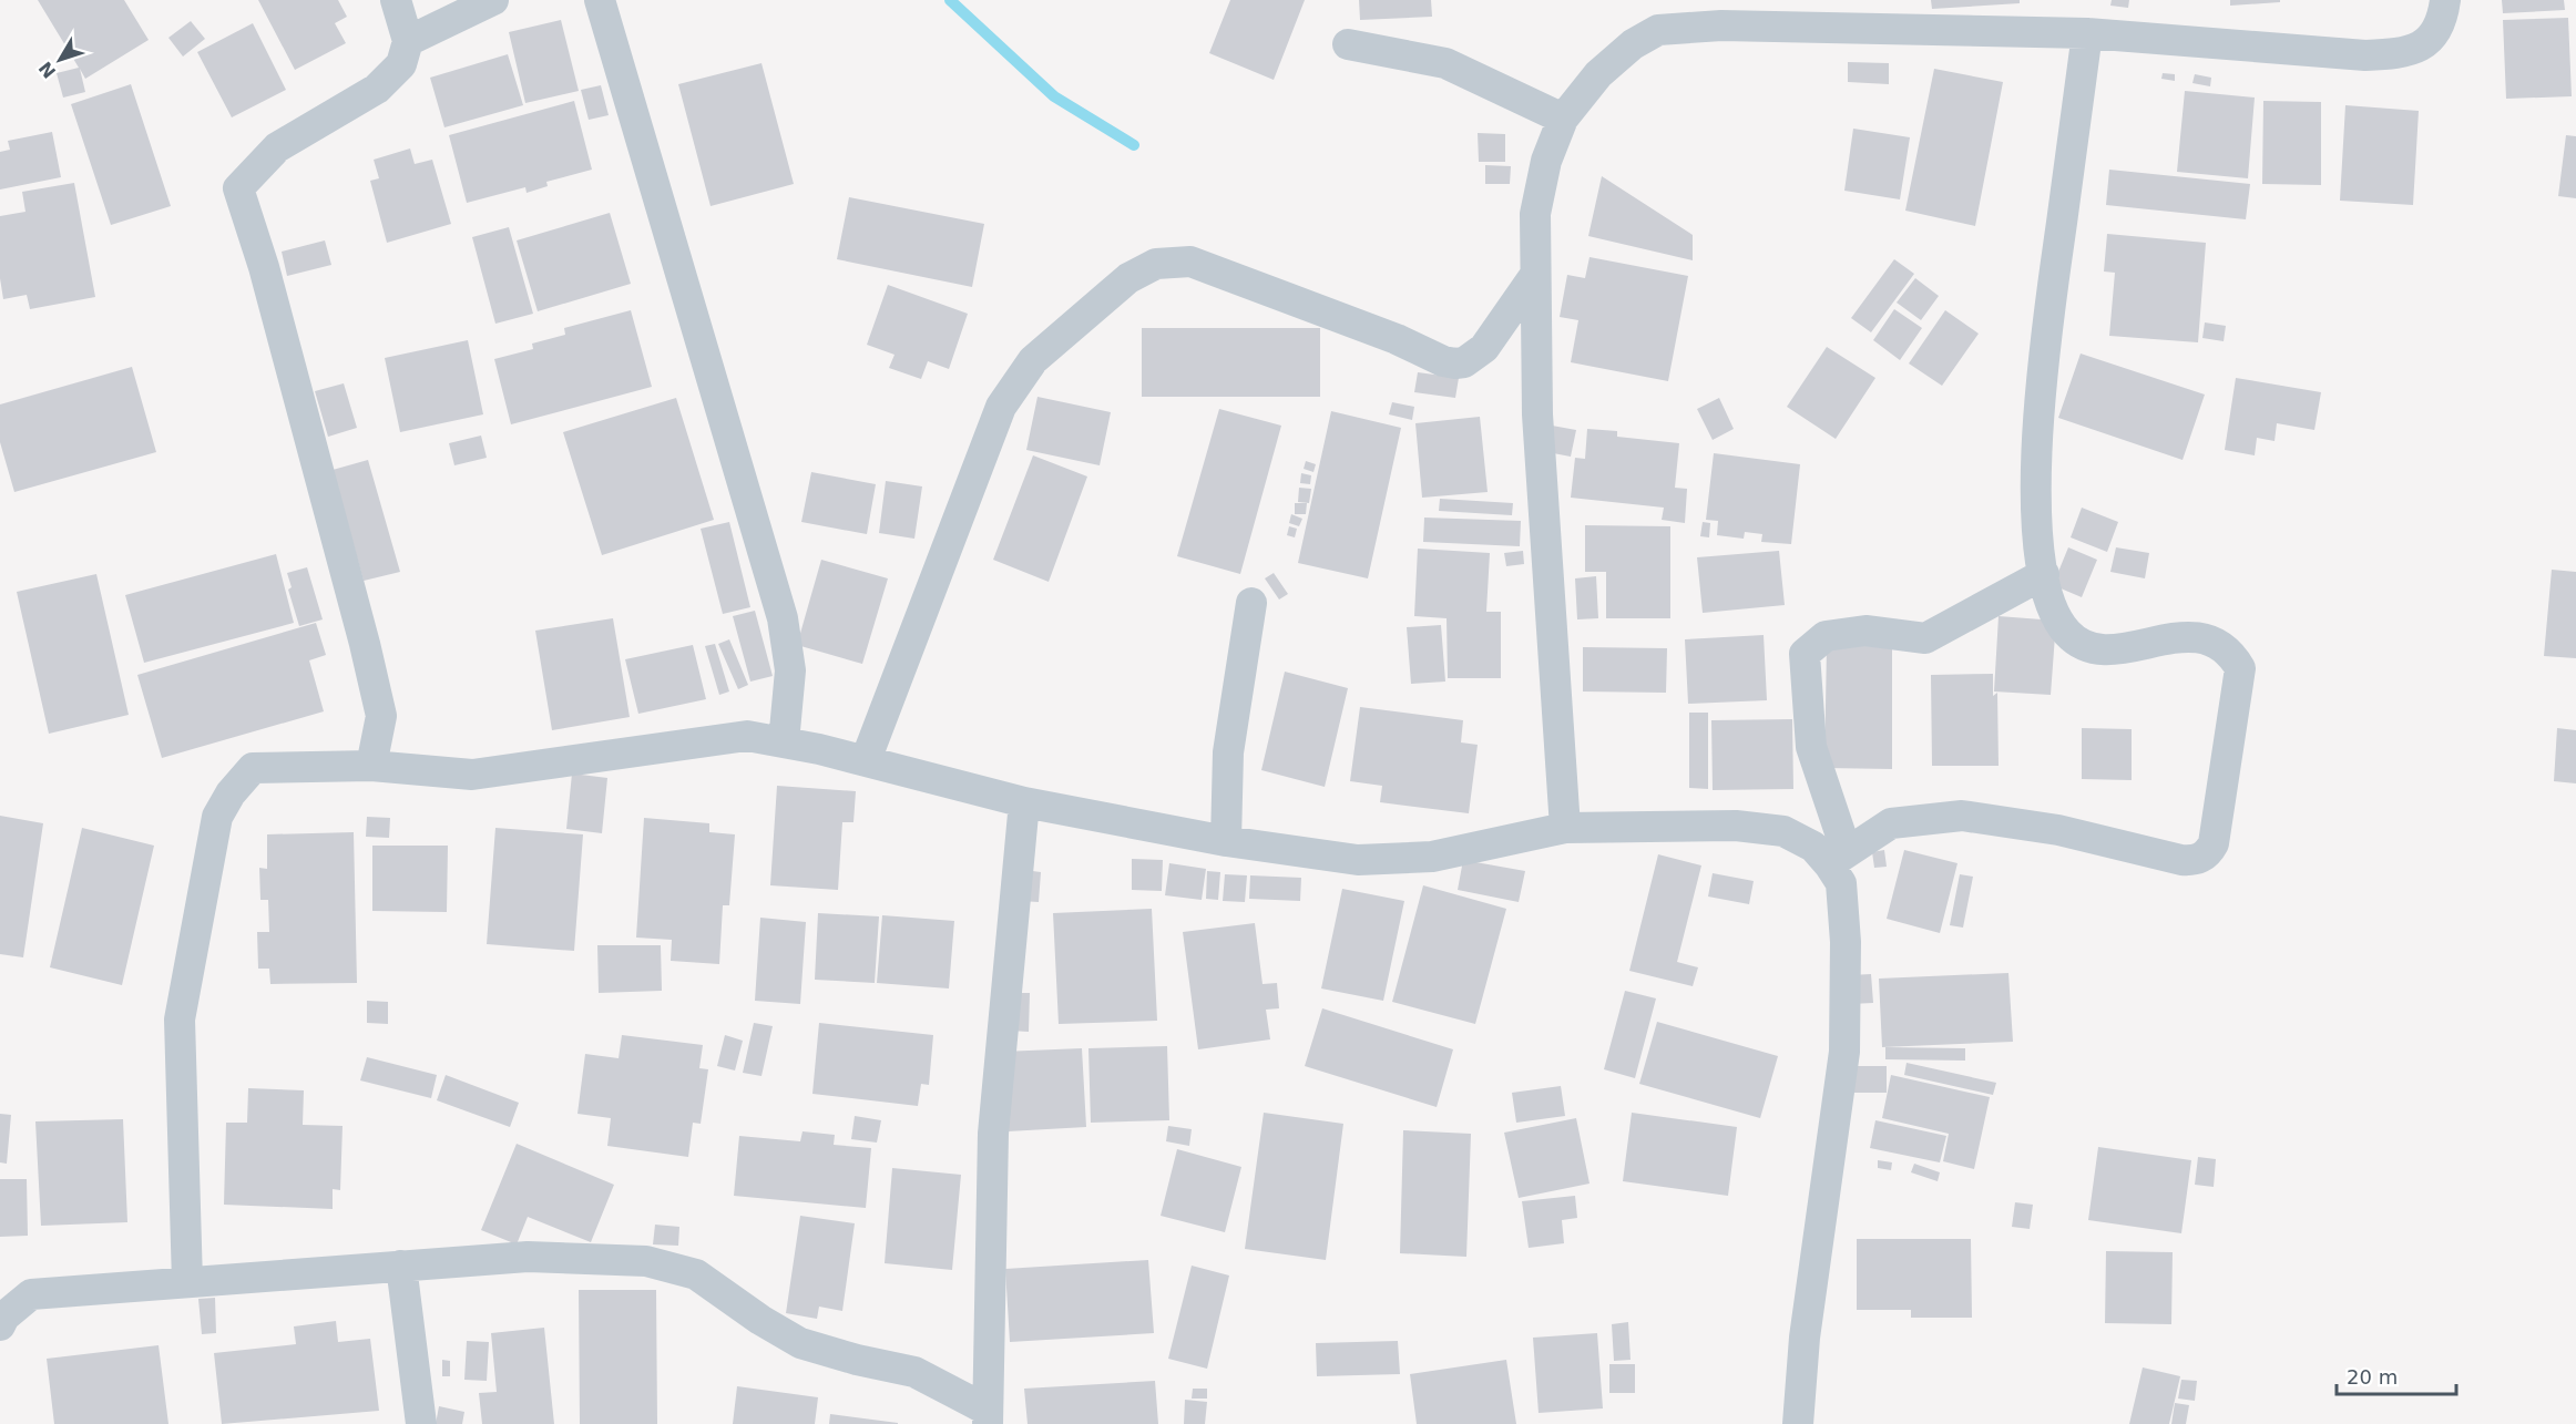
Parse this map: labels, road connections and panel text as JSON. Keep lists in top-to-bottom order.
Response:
{
  "scale_bar": "20 m",
  "north": "bottom left"
}
